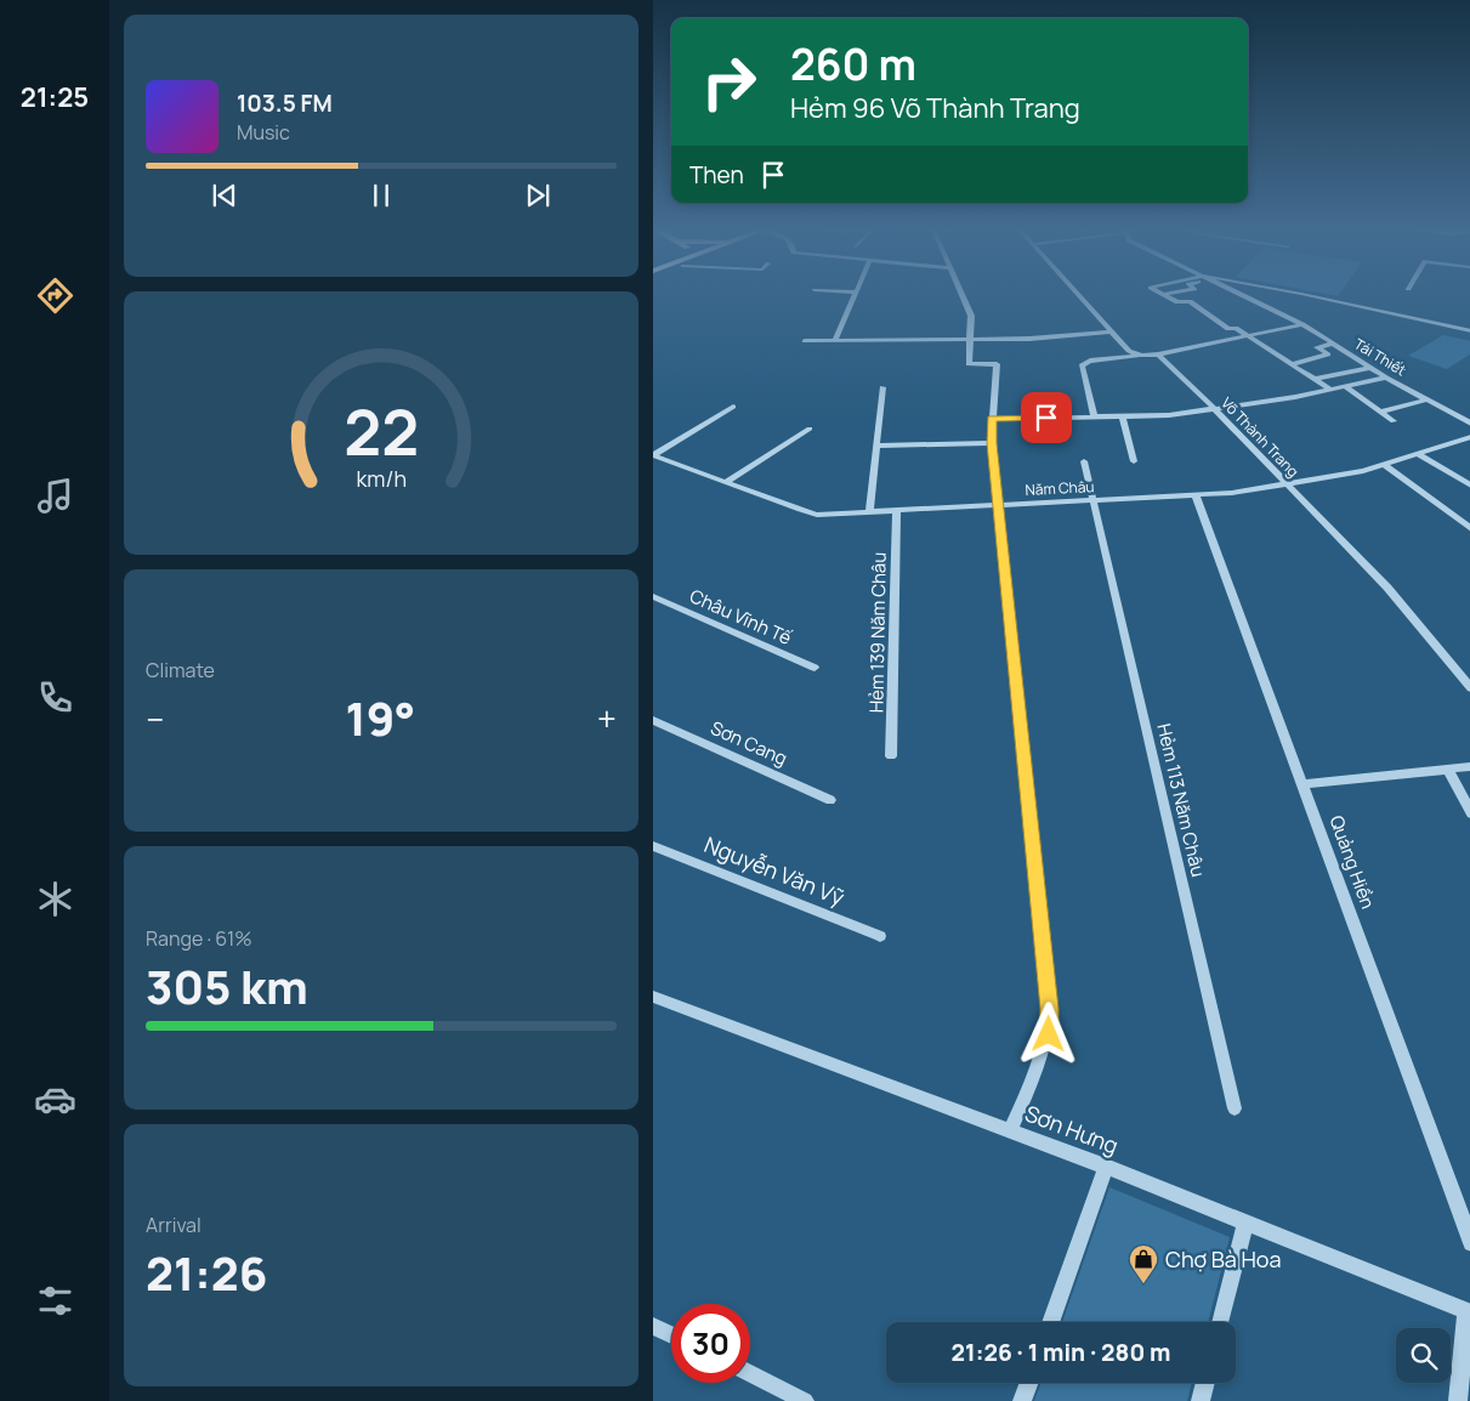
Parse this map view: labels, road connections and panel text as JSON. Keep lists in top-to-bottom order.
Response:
{
  "streets": {
    "street": [
      "Tái Thiết",
      "Võ Thành Trang",
      "Năm Châu",
      "Châu Vĩnh Tế",
      "Hẻm 139 Năm Châu",
      "Sơn Cang",
      "Hẻm 113 Năm Châu",
      "Quảng Hiền",
      "Nguyễn Văn Vỹ",
      "Sơn Hưng"
    ]
  },
  "crossings": [
    ["Võ Thành Trang", "Năm Châu"],
    ["Năm Châu", "Hẻm 139 Năm Châu"],
    ["Năm Châu", "Hẻm 113 Năm Châu"],
    ["Năm Châu", "Quảng Hiền"]
  ],
  "places": {
    "shop": ["Chợ Bà Hoa"]
  },
  "page": {
    "tabs": "21:25",
    "turn": ["260 m", "Hẻm 96 Võ Thành Trang"],
    "song": ["103.5 FM", "Music"],
    "then": "Then",
    "tile": [
      "Climate",
      ["Range · 61%", "305 km"],
      ["Arrival", "21:26"]
    ],
    "heat": ["−", "19°", "+"],
    "limit": "30",
    "trip": "21:26 · 1 min · 280 m",
    "gauge": ["22", "km/h"]
  }
}
